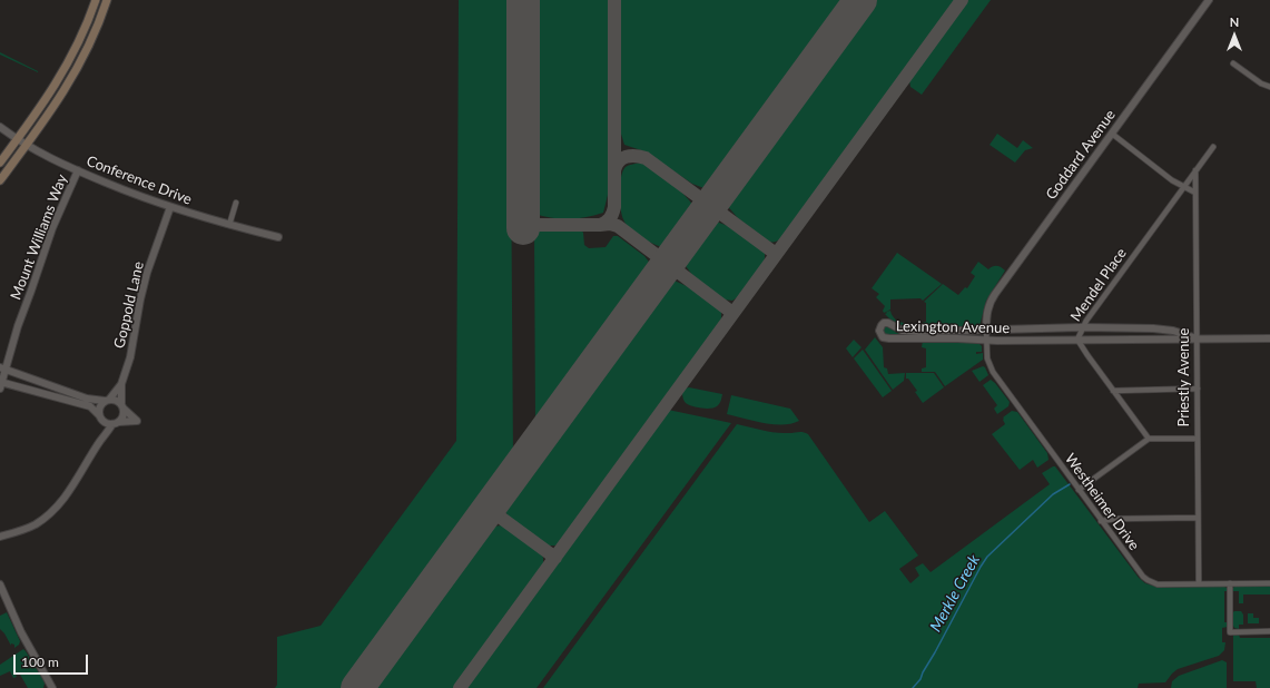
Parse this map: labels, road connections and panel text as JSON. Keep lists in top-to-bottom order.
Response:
{
  "streets": {
    "street": [
      "Goddard Avenue",
      "Conference Drive",
      "Mount Williams Way",
      "Mendel Place",
      "Goppold Lane",
      "Lexington Avenue",
      "Priestly Avenue",
      "Westheimer Drive"
    ]
  },
  "crossings": [
    ["Goddard Avenue", "Lexington Avenue"],
    ["Goddard Avenue", "Westheimer Drive"],
    ["Conference Drive", "Mount Williams Way"],
    ["Conference Drive", "Goppold Lane"],
    ["Mendel Place", "Lexington Avenue"],
    ["Mendel Place", "Priestly Avenue"],
    ["Lexington Avenue", "Priestly Avenue"],
    ["Lexington Avenue", "Westheimer Drive"],
    ["Priestly Avenue", "Westheimer Drive"]
  ],
  "water": ["Merkle Creek"],
  "scale_bar": "100 m",
  "north": "top"
}
